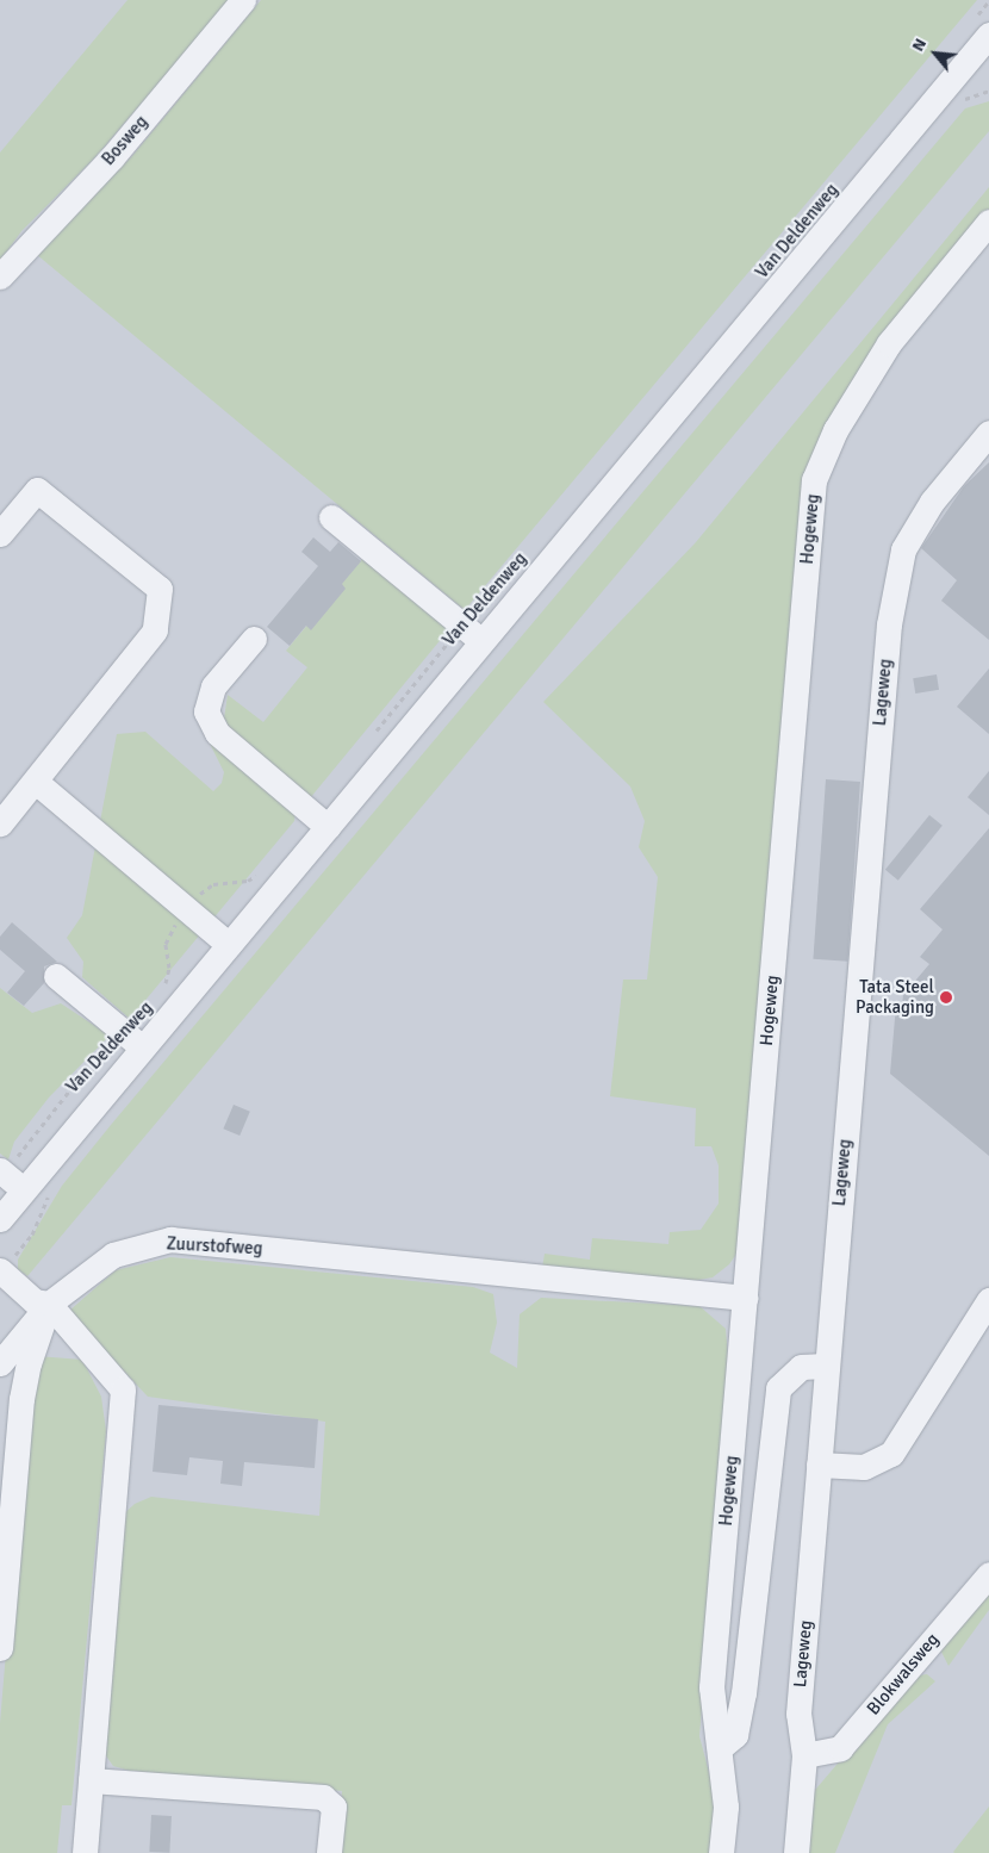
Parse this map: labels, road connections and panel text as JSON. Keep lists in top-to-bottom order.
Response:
{
  "streets": {
    "lane": [
      "Bosweg",
      "Van Deldenweg",
      "Hogeweg",
      "Lageweg",
      "Zuurstofweg",
      "Blokwalsweg"
    ]
  },
  "crossings": [
    ["Hogeweg", "Zuurstofweg"],
    ["Lageweg", "Blokwalsweg"]
  ],
  "places": ["Tata Steel Packaging"],
  "north": "top left"
}
